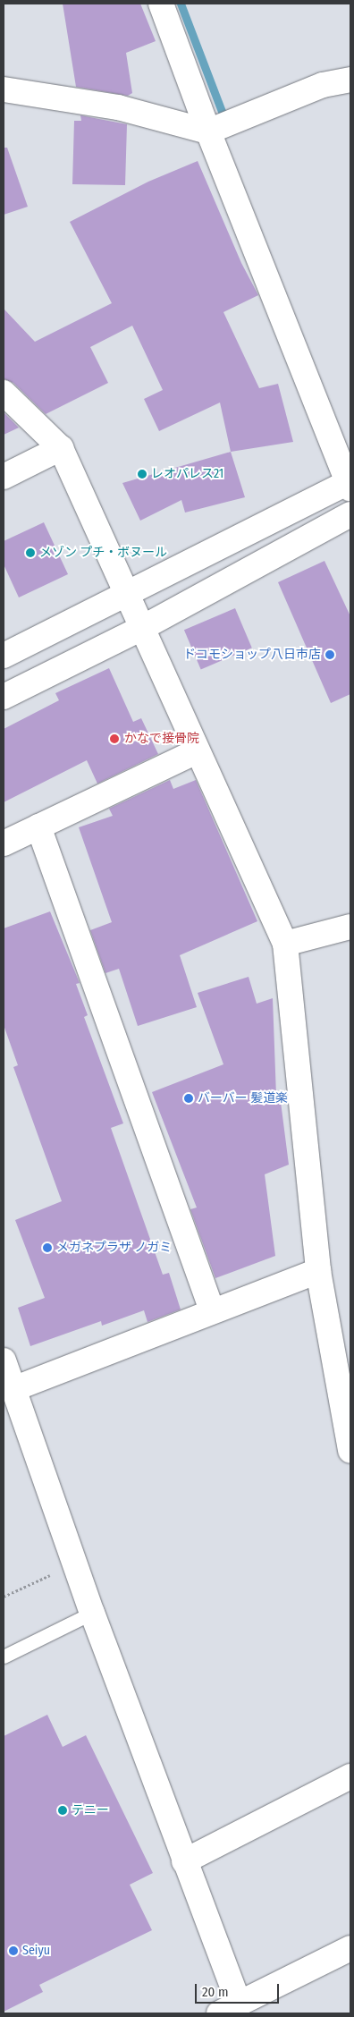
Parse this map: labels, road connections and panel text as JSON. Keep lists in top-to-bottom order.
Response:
{
  "places": [
    "レオパレス21",
    "メゾン プチ・ボヌール",
    "ドコモショップ八日市店",
    "かなで接骨院",
    "バーバー 髪道楽",
    "メガネプラザ ノガミ",
    "テニー",
    "Seiyu"
  ],
  "scale_bar": "20 m"
}
